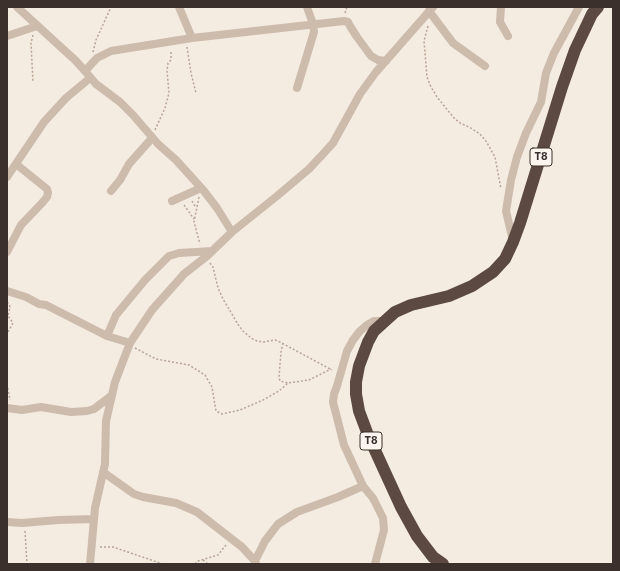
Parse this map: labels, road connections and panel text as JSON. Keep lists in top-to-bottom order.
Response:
{
  "streets": {
    "highway": ["T8"]
  }
}
